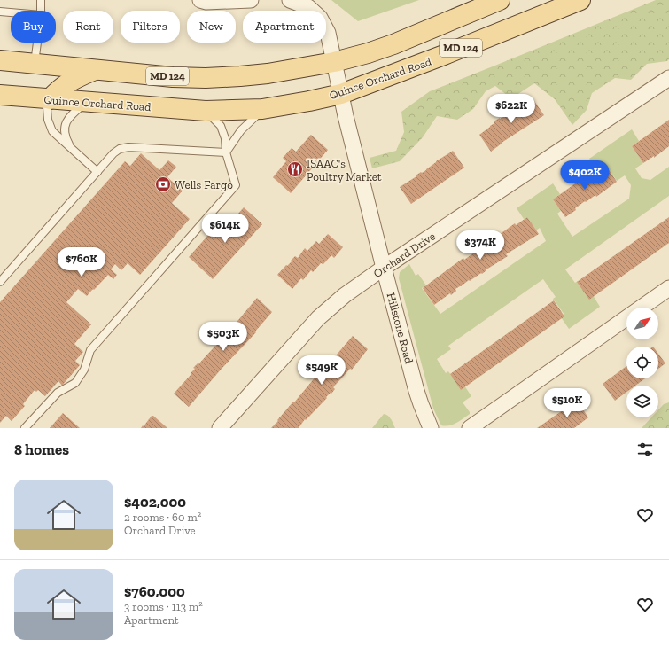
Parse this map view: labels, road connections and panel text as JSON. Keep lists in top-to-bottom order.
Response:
{
  "streets": {
    "main road": ["MD 124", "Quince Orchard Road"],
    "street": ["Orchard Drive", "Hillstone Road"]
  },
  "crossings": [
    ["MD 124", "Hillstone Road"],
    ["Quince Orchard Road", "Hillstone Road"],
    ["Orchard Drive", "Hillstone Road"]
  ],
  "places": {
    "restaurant": ["ISAAC's Poultry Market"],
    "bank": ["Wells Fargo"]
  },
  "north": "top right",
  "page": {
    "chip": [
      "Buy",
      "Rent",
      "Filters",
      "New",
      "Apartment"
    ],
    "price": [
      "$622K",
      "$402K",
      "$614K",
      "$374K",
      "$760K",
      "$503K",
      "$549K",
      "$510K"
    ],
    "heading": "8 homes",
    "list": [
      {
        "name": "$402,000",
        "note": "2 rooms · 60 m² · Orchard Drive"
      },
      {
        "name": "$760,000",
        "note": "3 rooms · 113 m² · Apartment"
      }
    ]
  }
}
